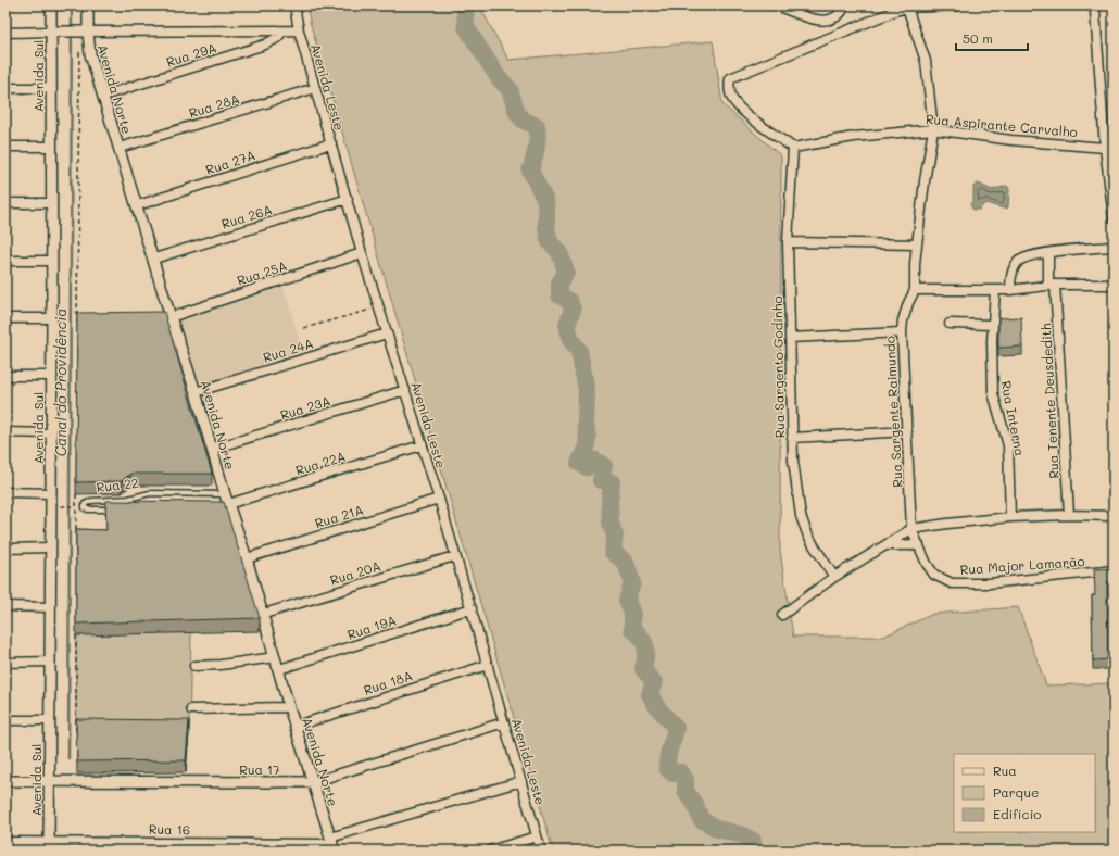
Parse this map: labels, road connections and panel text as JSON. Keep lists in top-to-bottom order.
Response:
{
  "streets": {
    "street": [
      "Rua 29A",
      "Avenida Sul",
      "Avenida Leste",
      "Avenida Norte",
      "Rua 28A",
      "Rua Aspirante Carvalho",
      "Rua 27A",
      "Rua 26A",
      "Rua 25A",
      "Rua 24A",
      "Rua Sargento Godinho",
      "Rua Tenente Deusdedith",
      "Rua 23A",
      "Rua Sargente Raimundo",
      "Rua Interna",
      "Rua 22A",
      "Rua 21A",
      "Rua Major Lamarão",
      "Rua 20A",
      "Rua 19A",
      "Rua 18A",
      "Rua 17",
      "Rua 16"
    ],
    "lane": ["Rua 22"]
  },
  "crossings": [
    ["Rua 29A", "Avenida Norte"],
    ["Avenida Sul", "Rua 17"],
    ["Avenida Sul", "Rua 16"],
    ["Avenida Leste", "Rua 28A"],
    ["Avenida Leste", "Rua 27A"],
    ["Avenida Leste", "Rua 26A"],
    ["Avenida Leste", "Rua 25A"],
    ["Avenida Leste", "Rua 24A"],
    ["Avenida Leste", "Rua 23A"],
    ["Avenida Leste", "Rua 22A"],
    ["Avenida Leste", "Rua 21A"],
    ["Avenida Leste", "Rua 20A"],
    ["Avenida Leste", "Rua 19A"],
    ["Avenida Leste", "Rua 18A"],
    ["Avenida Leste", "Rua 17"],
    ["Avenida Leste", "Rua 16"],
    ["Avenida Norte", "Rua 28A"],
    ["Avenida Norte", "Rua 27A"],
    ["Avenida Norte", "Rua 26A"],
    ["Avenida Norte", "Rua 25A"],
    ["Avenida Norte", "Rua 24A"],
    ["Avenida Norte", "Rua 23A"],
    ["Avenida Norte", "Rua 22A"],
    ["Avenida Norte", "Rua 22"],
    ["Avenida Norte", "Rua 21A"],
    ["Avenida Norte", "Rua 20A"],
    ["Avenida Norte", "Rua 19A"],
    ["Avenida Norte", "Rua 18A"],
    ["Avenida Norte", "Rua 17"],
    ["Avenida Norte", "Rua 16"],
    ["Rua Aspirante Carvalho", "Rua Sargento Godinho"],
    ["Rua Aspirante Carvalho", "Rua Sargente Raimundo"],
    ["Rua Sargente Raimundo", "Rua Major Lamarão"]
  ],
  "water": ["Canal do Providência"],
  "legend": ["Rua", "Parque", "Edifício"],
  "scale_bar": "50 m"
}
